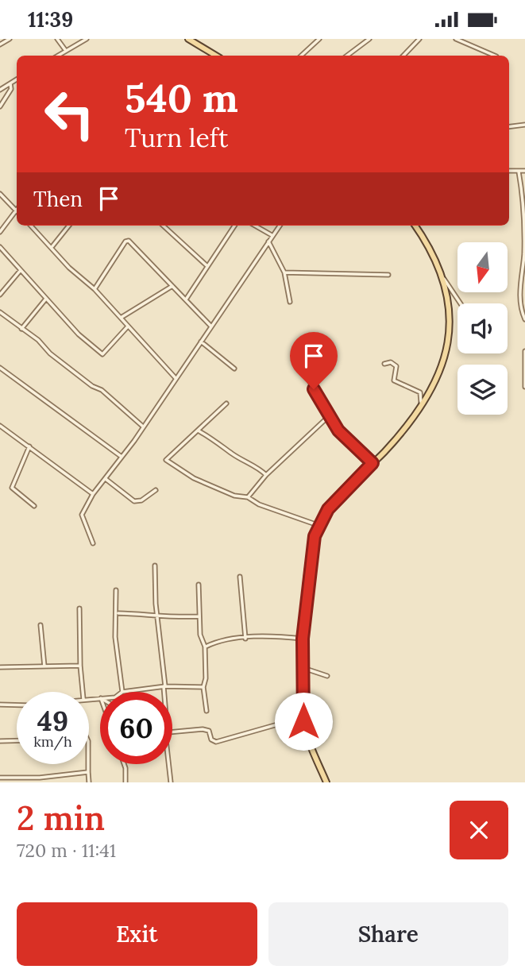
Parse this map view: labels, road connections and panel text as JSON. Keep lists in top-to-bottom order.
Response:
{
  "north": "bottom",
  "page": {
    "status": "11:39",
    "turn": ["540 m", "Turn left"],
    "then": "Then",
    "speed": "49 km/h",
    "limit": "60",
    "heading": ["2 min", "720 m · 11:41"],
    "buttons": ["Exit", "Share"]
  }
}
